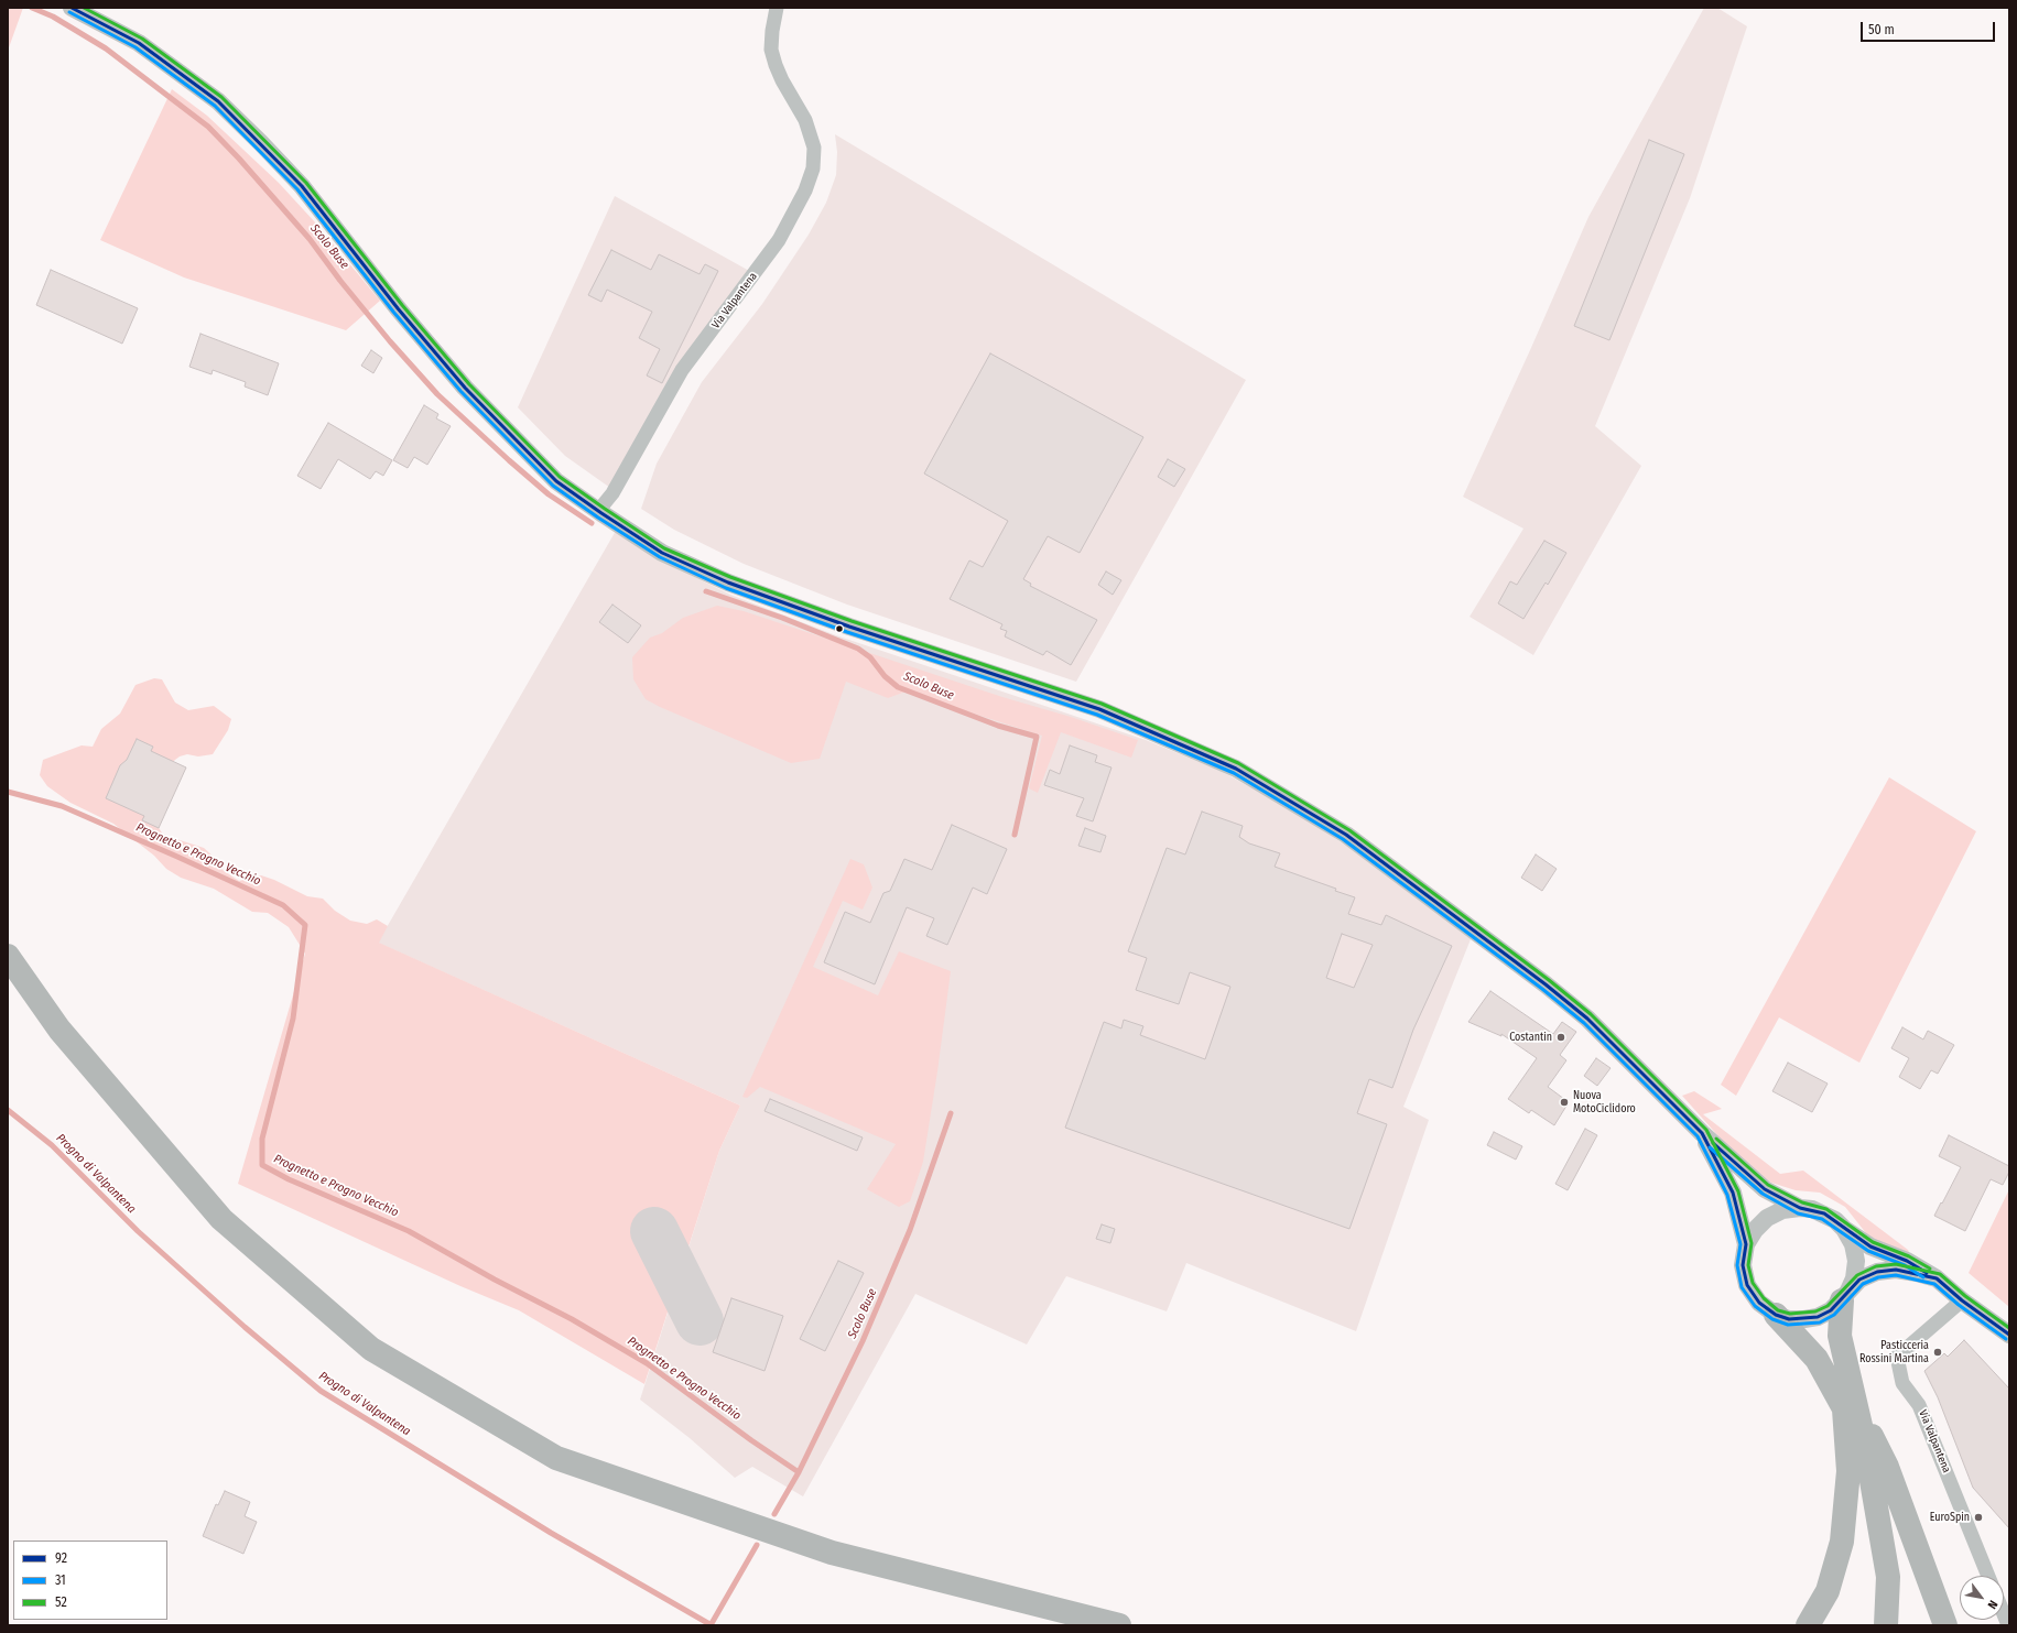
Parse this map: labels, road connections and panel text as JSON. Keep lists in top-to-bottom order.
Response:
{
  "streets": {
    "street": ["Via Valpantena"]
  },
  "water": ["Scolo Buse", "Prognetto e Progno Vecchio", "Progno di Valpantena"],
  "places": [
    "Costantin",
    "Nuova MotoCiclidoro",
    "Pasticceria Rossini Martina",
    "EuroSpin"
  ],
  "lines": ["transit line 92", "transit line 52", "transit line 31"],
  "legend": ["92", "31", "52"],
  "scale_bar": "50 m",
  "north": "bottom right"
}
